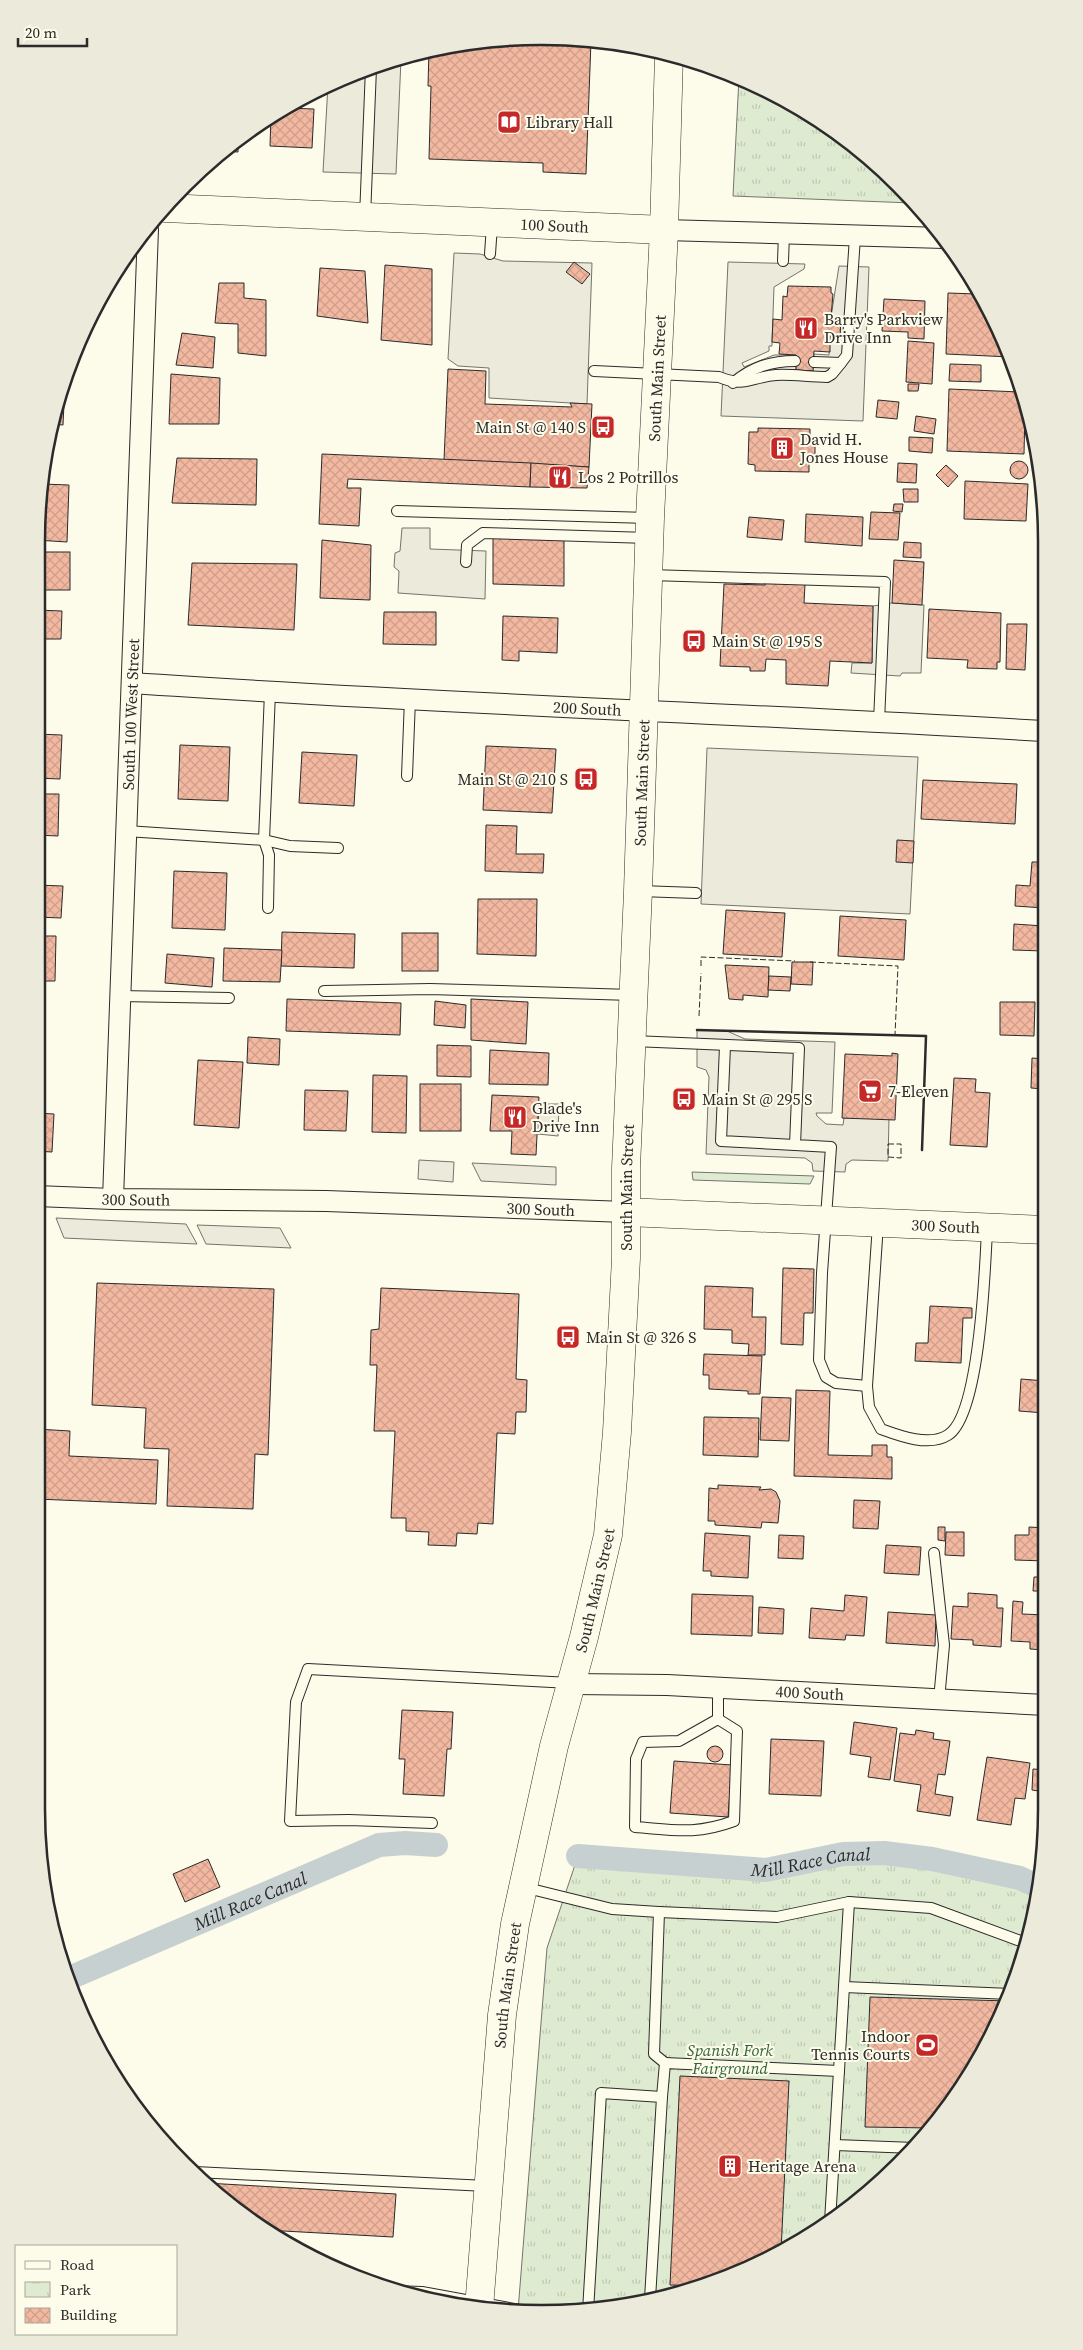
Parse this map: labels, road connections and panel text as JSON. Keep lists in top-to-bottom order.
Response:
{
  "streets": {
    "main road": ["100 South", "South Main Street", "300 South"],
    "street": ["200 South", "South 100 West Street", "400 South"]
  },
  "crossings": [
    ["100 South", "South Main Street"],
    ["South Main Street", "200 South"],
    ["South Main Street", "300 South"],
    ["South Main Street", "400 South"],
    ["200 South", "South 100 West Street"],
    ["South 100 West Street", "300 South"]
  ],
  "water": ["Mill Race Canal"],
  "parks": ["Spanish Fork Fairground"],
  "places": {
    "library": ["Library Hall"],
    "restaurant": ["Barry's Parkview Drive Inn", "Los 2 Potrillos", "Glade's Drive Inn"],
    "bus stop": [
      "Main St @ 140 S",
      "Main St @ 195 S",
      "Main St @ 210 S",
      "Main St @ 295 S",
      "Main St @ 326 S"
    ],
    "building": ["David H. Jones House", "Heritage Arena"],
    "supermarket": ["7-Eleven"],
    "sports": ["Indoor Tennis Courts"]
  },
  "legend": ["Road", "Park", "Building"],
  "scale_bar": "20 m"
}
